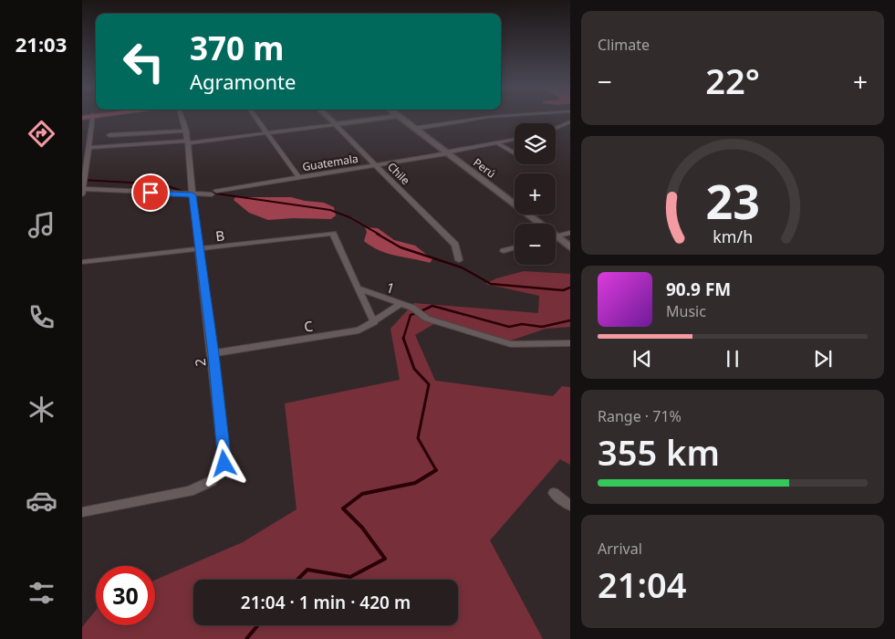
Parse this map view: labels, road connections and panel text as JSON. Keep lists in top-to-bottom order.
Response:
{
  "streets": {
    "street": [
      "Guatemala",
      "Perú",
      "Chile",
      "B",
      "1",
      "C",
      "2"
    ]
  },
  "crossings": [
    ["Guatemala", "Perú"],
    ["Guatemala", "Chile"],
    ["Guatemala", "2"],
    ["B", "2"],
    ["1", "C"],
    ["C", "2"]
  ],
  "page": {
    "tabs": "21:03",
    "tile": [
      "Climate",
      ["Range · 71%", "355 km"],
      ["Arrival", "21:04"]
    ],
    "turn": ["370 m", "Agramonte"],
    "heat": ["−", "22°", "+"],
    "map_buttons": ["+", "−"],
    "song": ["90.9 FM", "Music"],
    "limit": "30",
    "trip": "21:04 · 1 min · 420 m",
    "gauge": ["23", "km/h"]
  }
}
